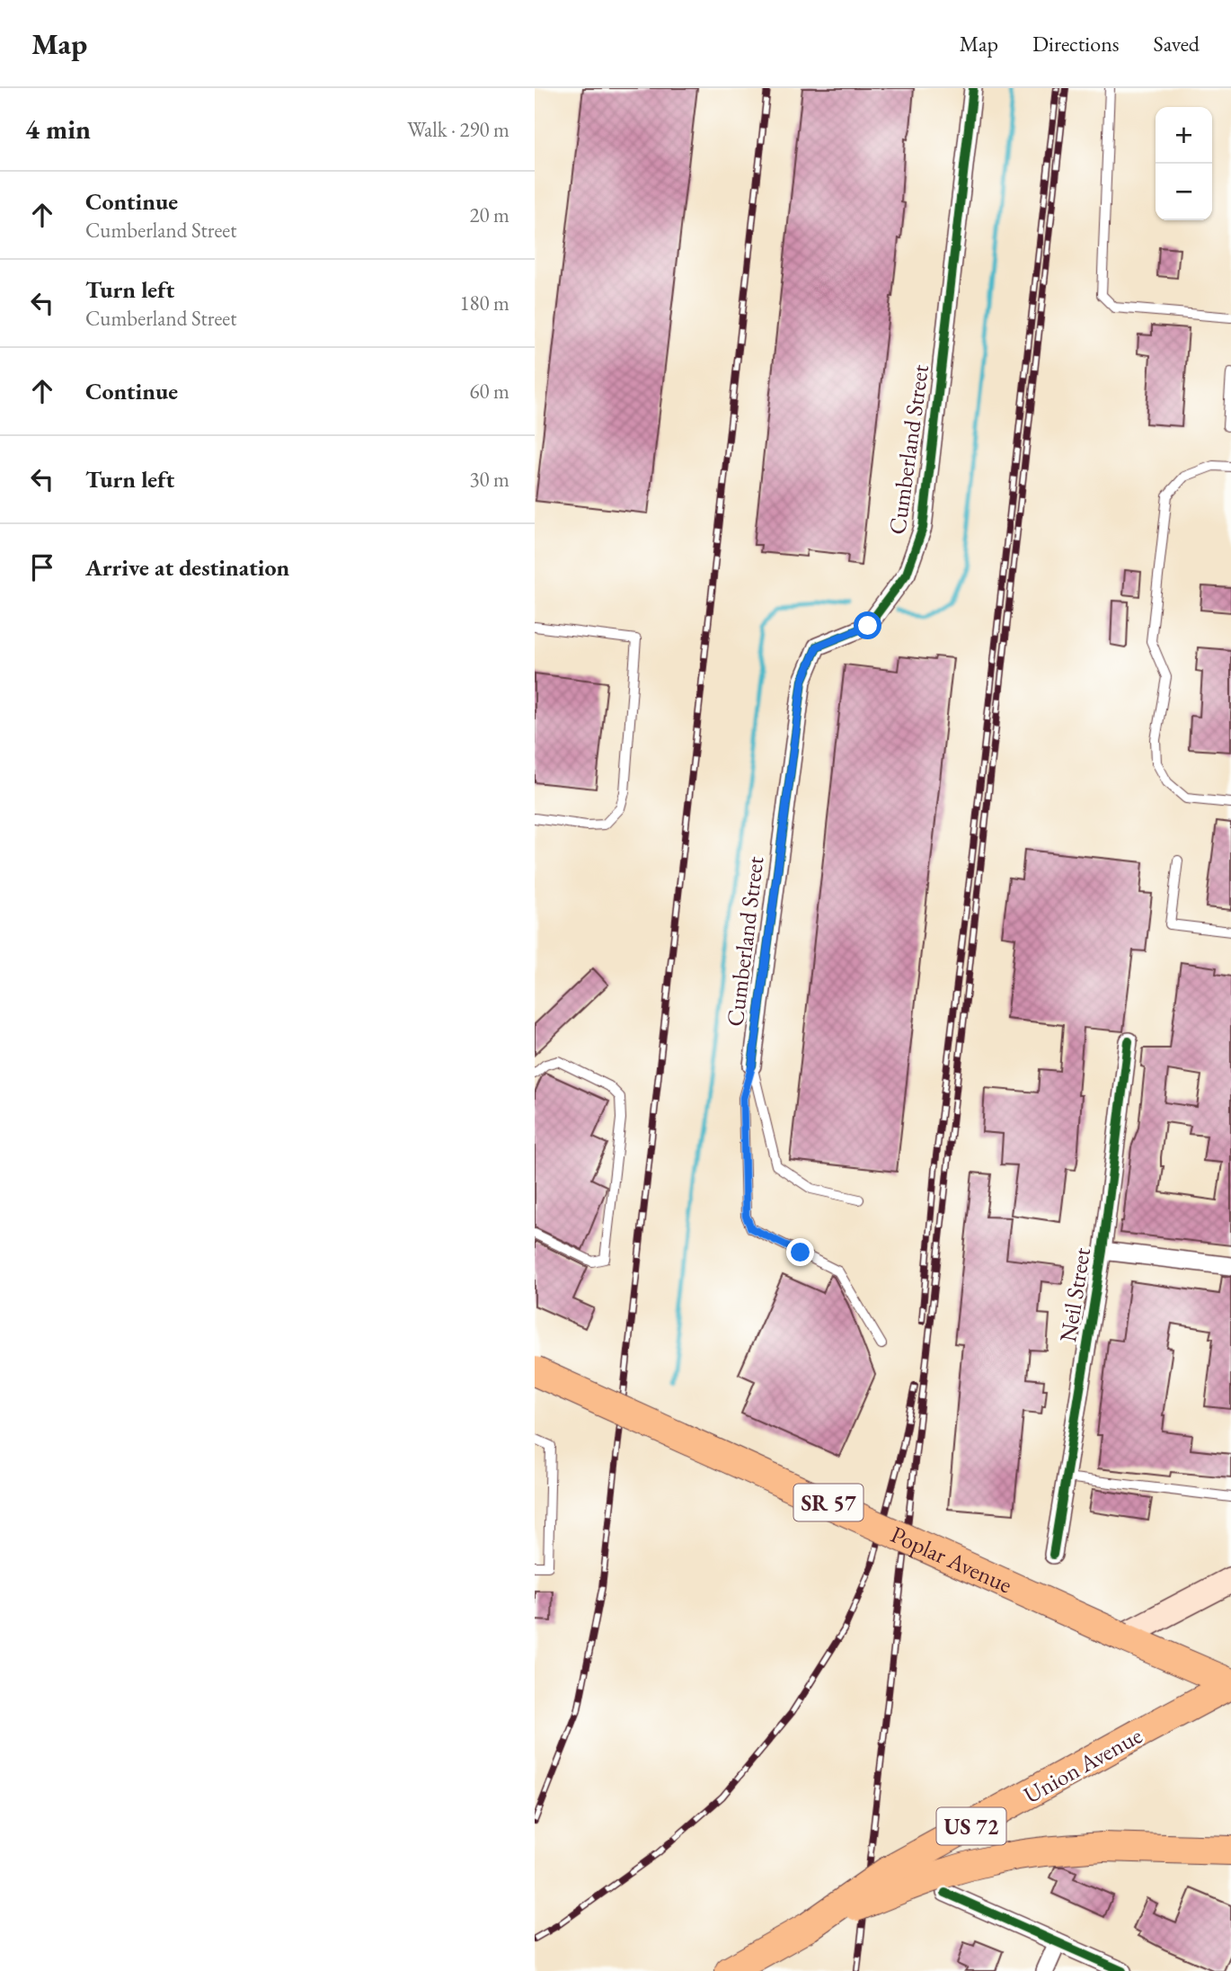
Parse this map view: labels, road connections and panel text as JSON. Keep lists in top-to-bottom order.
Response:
{
  "streets": {
    "main road": [
      "SR 57",
      "Poplar Avenue",
      "Union Avenue",
      "US 72"
    ],
    "street": ["Cumberland Street", "Neil Street"]
  },
  "crossings": [
    ["Poplar Avenue", "Union Avenue"],
    ["Union Avenue", "US 72"]
  ],
  "page": {
    "header": "Map",
    "nav": ["Map", "Directions", "Saved"],
    "heading": ["4 min", "Walk · 290 m"],
    "map_buttons": ["+", "−"],
    "list": [
      ["Continue", "Cumberland Street", "20 m"],
      ["Turn left", "Cumberland Street", "180 m"],
      ["Continue", "60 m"],
      ["Turn left", "30 m"],
      "Arrive at destination"
    ]
  }
}
